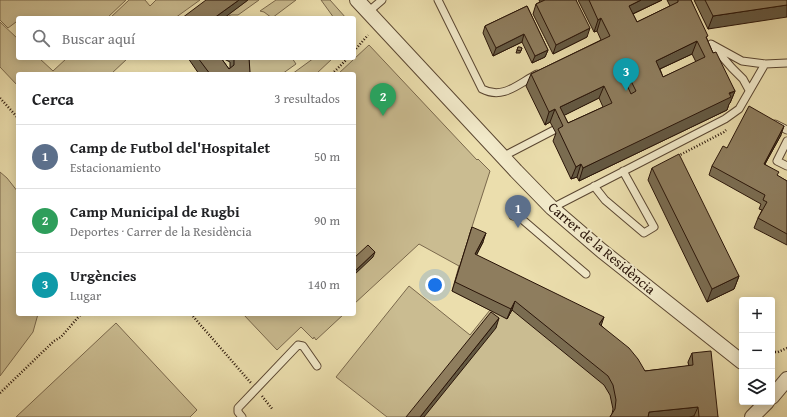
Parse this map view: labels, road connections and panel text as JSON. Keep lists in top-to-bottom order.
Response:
{
  "streets": {
    "street": ["Carrer de la Residència"]
  },
  "page": {
    "search": "Buscar aquí",
    "pins": ["3", "2", "1"],
    "heading": ["Cerca", "3 resultados"],
    "list": [
      {
        "mark": "1",
        "name": "Camp de Futbol del'Hospitalet",
        "note": "Estacionamiento",
        "value": "50 m"
      },
      {
        "mark": "2",
        "name": "Camp Municipal de Rugbi",
        "note": "Deportes · Carrer de la Residència",
        "value": "90 m"
      },
      {
        "mark": "3",
        "name": "Urgències",
        "note": "Lugar",
        "value": "140 m"
      }
    ],
    "map_buttons": ["+", "−"]
  }
}
